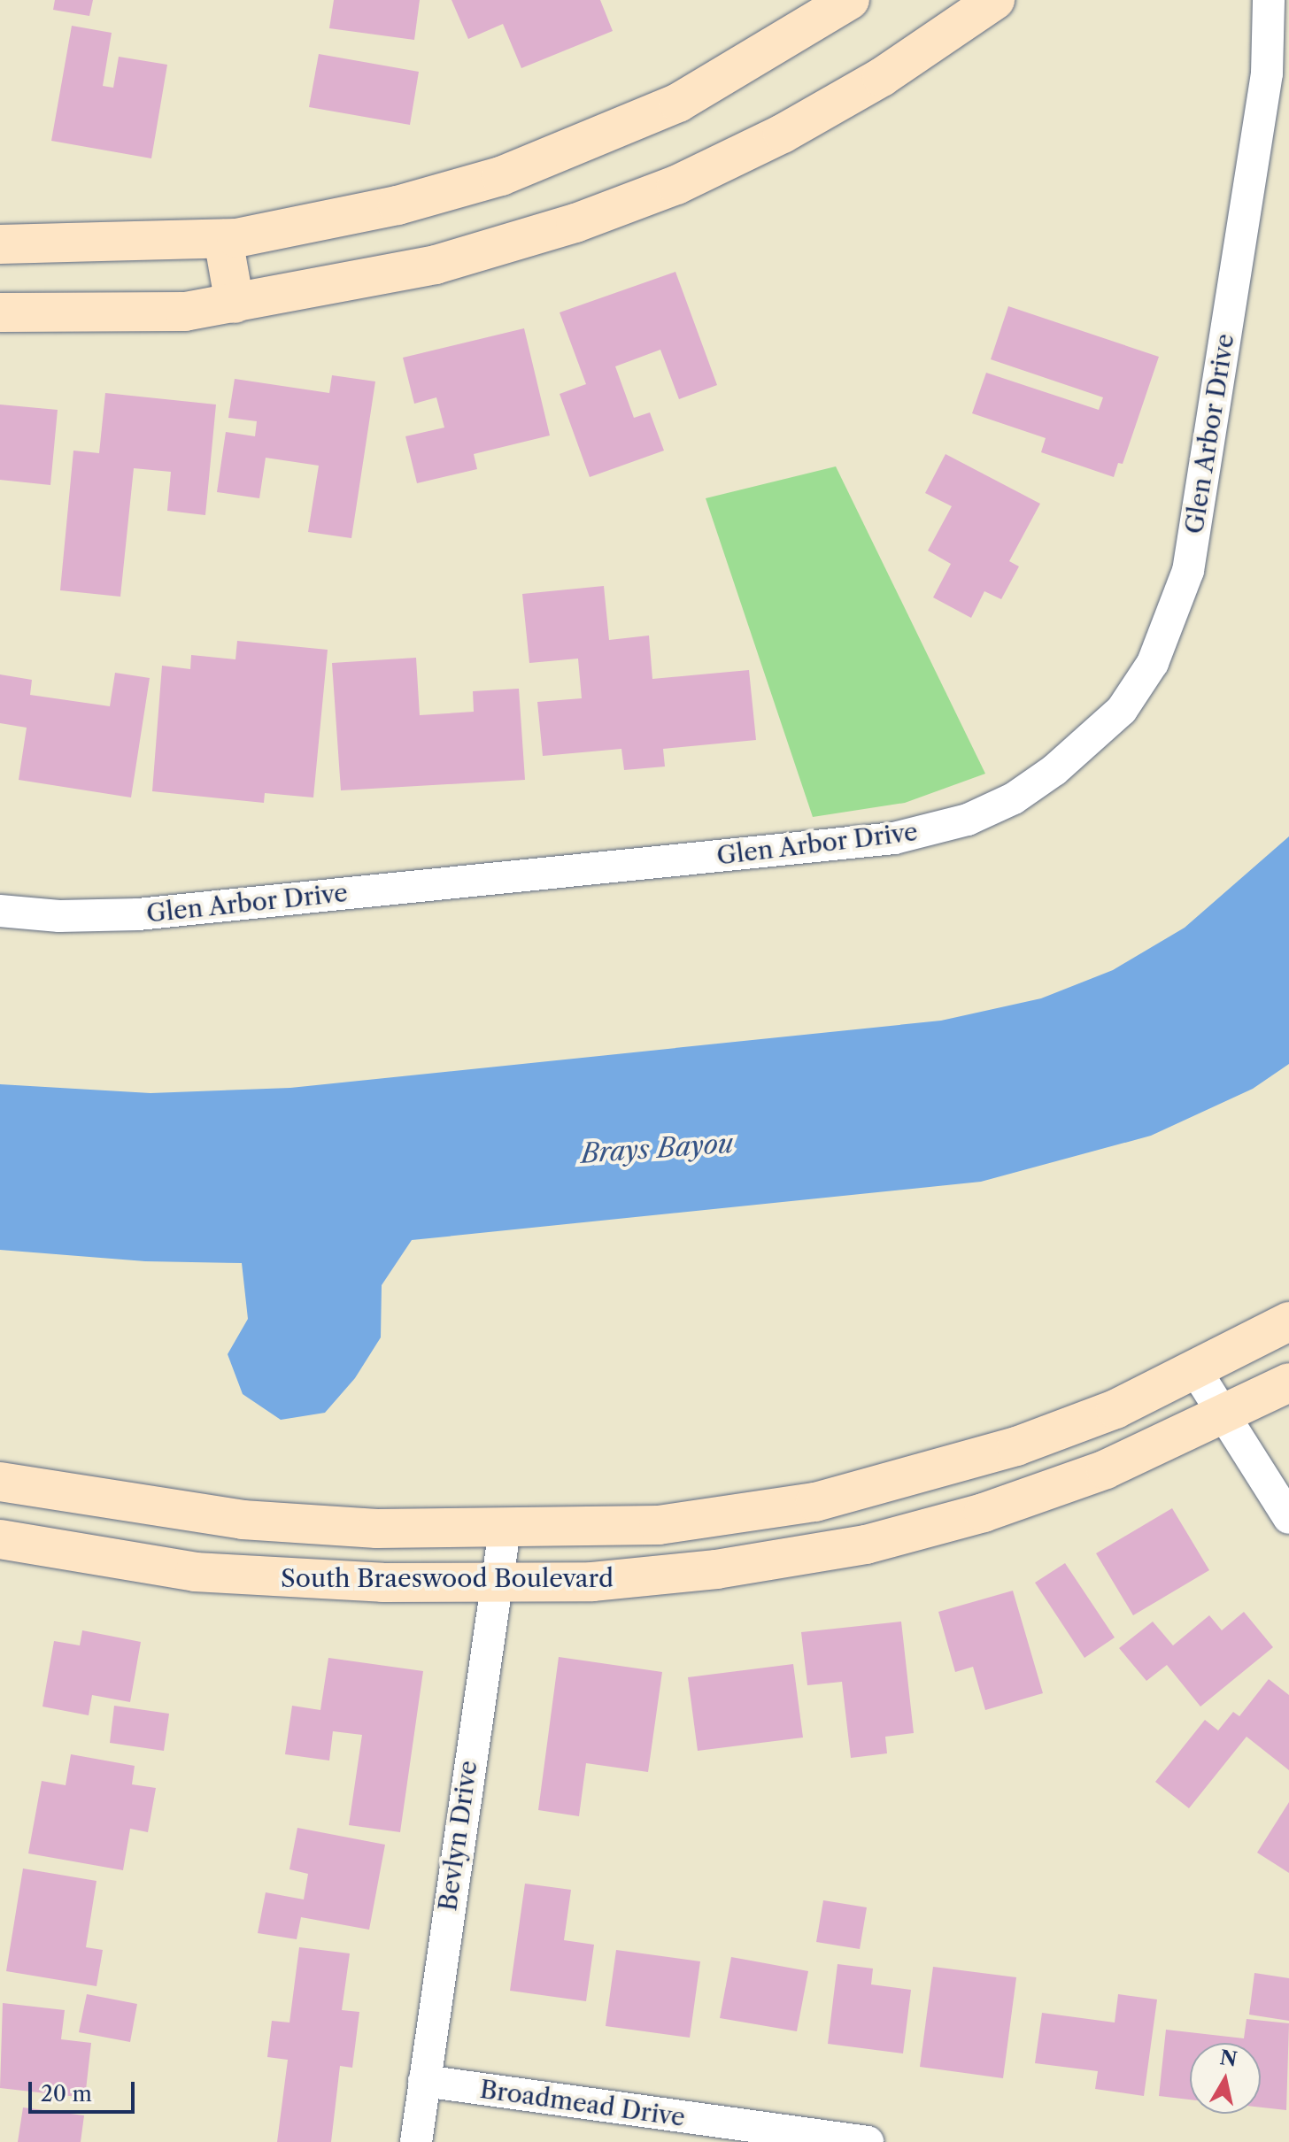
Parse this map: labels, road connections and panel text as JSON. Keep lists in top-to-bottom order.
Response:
{
  "streets": {
    "main road": ["South Braeswood Boulevard"],
    "street": ["Glen Arbor Drive", "Bevlyn Drive", "Broadmead Drive"]
  },
  "crossings": [
    ["South Braeswood Boulevard", "Bevlyn Drive"],
    ["Bevlyn Drive", "Broadmead Drive"]
  ],
  "water": ["Brays Bayou"],
  "scale_bar": "20 m",
  "north": "top"
}
